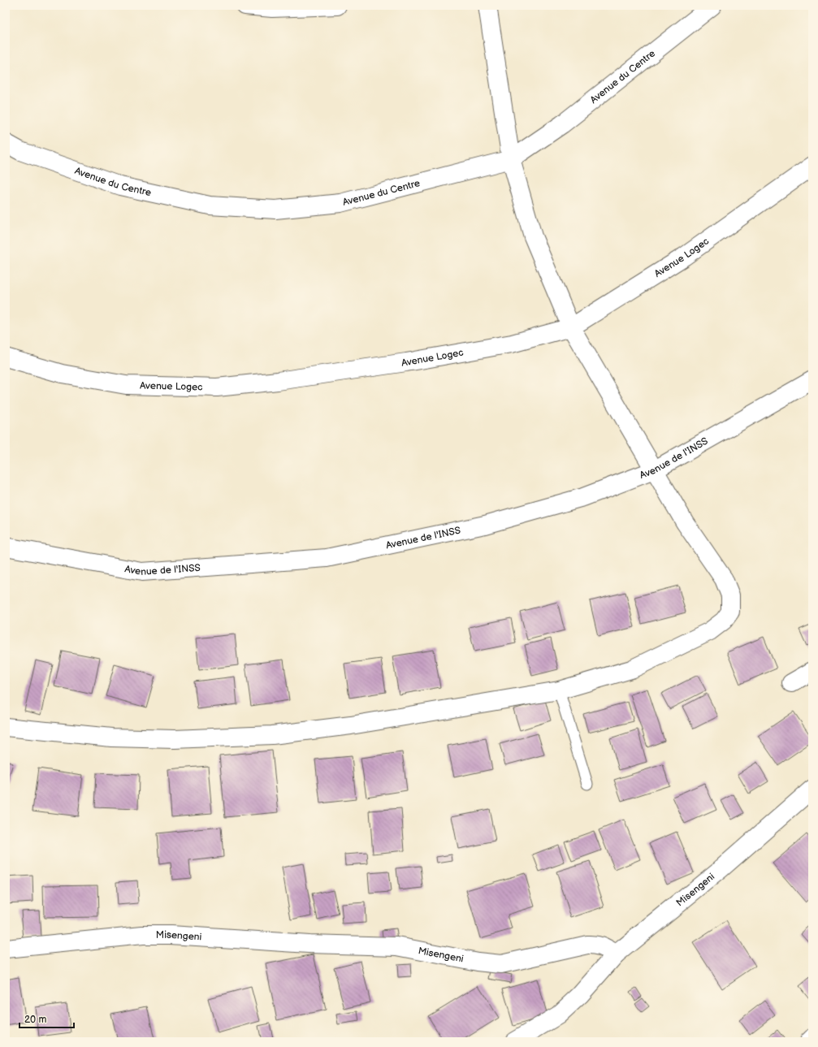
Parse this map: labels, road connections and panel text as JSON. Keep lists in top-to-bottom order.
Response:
{
  "streets": {
    "street": [
      "Avenue du Centre",
      "Avenue Logec",
      "Avenue de l'INSS",
      "Misengeni"
    ]
  },
  "scale_bar": "20 m"
}
